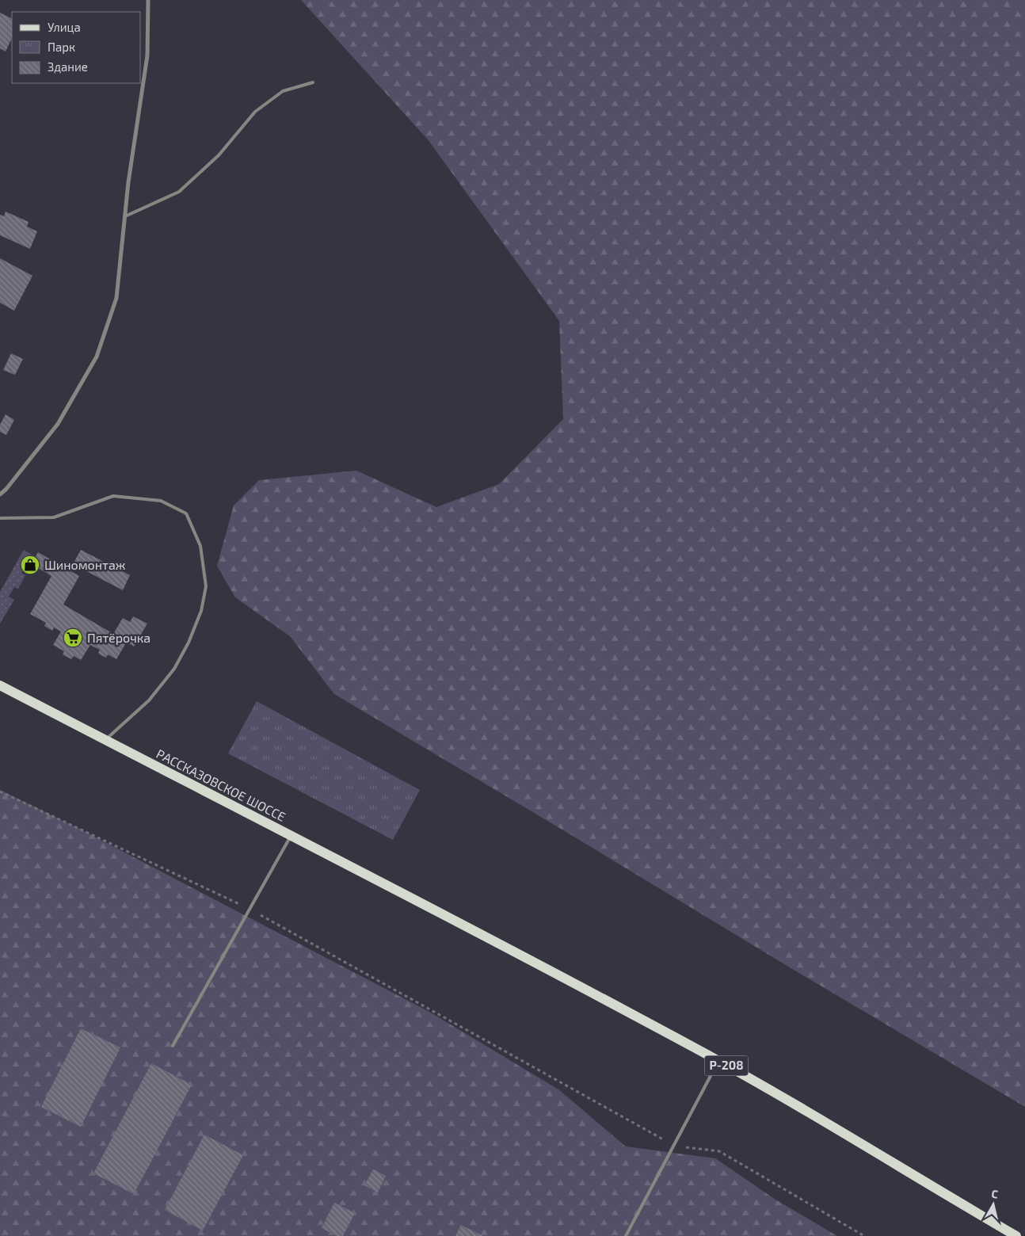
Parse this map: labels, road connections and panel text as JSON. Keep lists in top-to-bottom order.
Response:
{
  "streets": {
    "main road": ["РАССКАЗОВСКОЕ ШОССЕ", "Р-208"]
  },
  "crossings": [
    ["РАССКАЗОВСКОЕ ШОССЕ", "Р-208"]
  ],
  "places": {
    "shop": ["Шиномонтаж"],
    "supermarket": ["Пятёрочка"]
  },
  "legend": ["Улица", "Парк", "Здание"],
  "north": "top"
}
